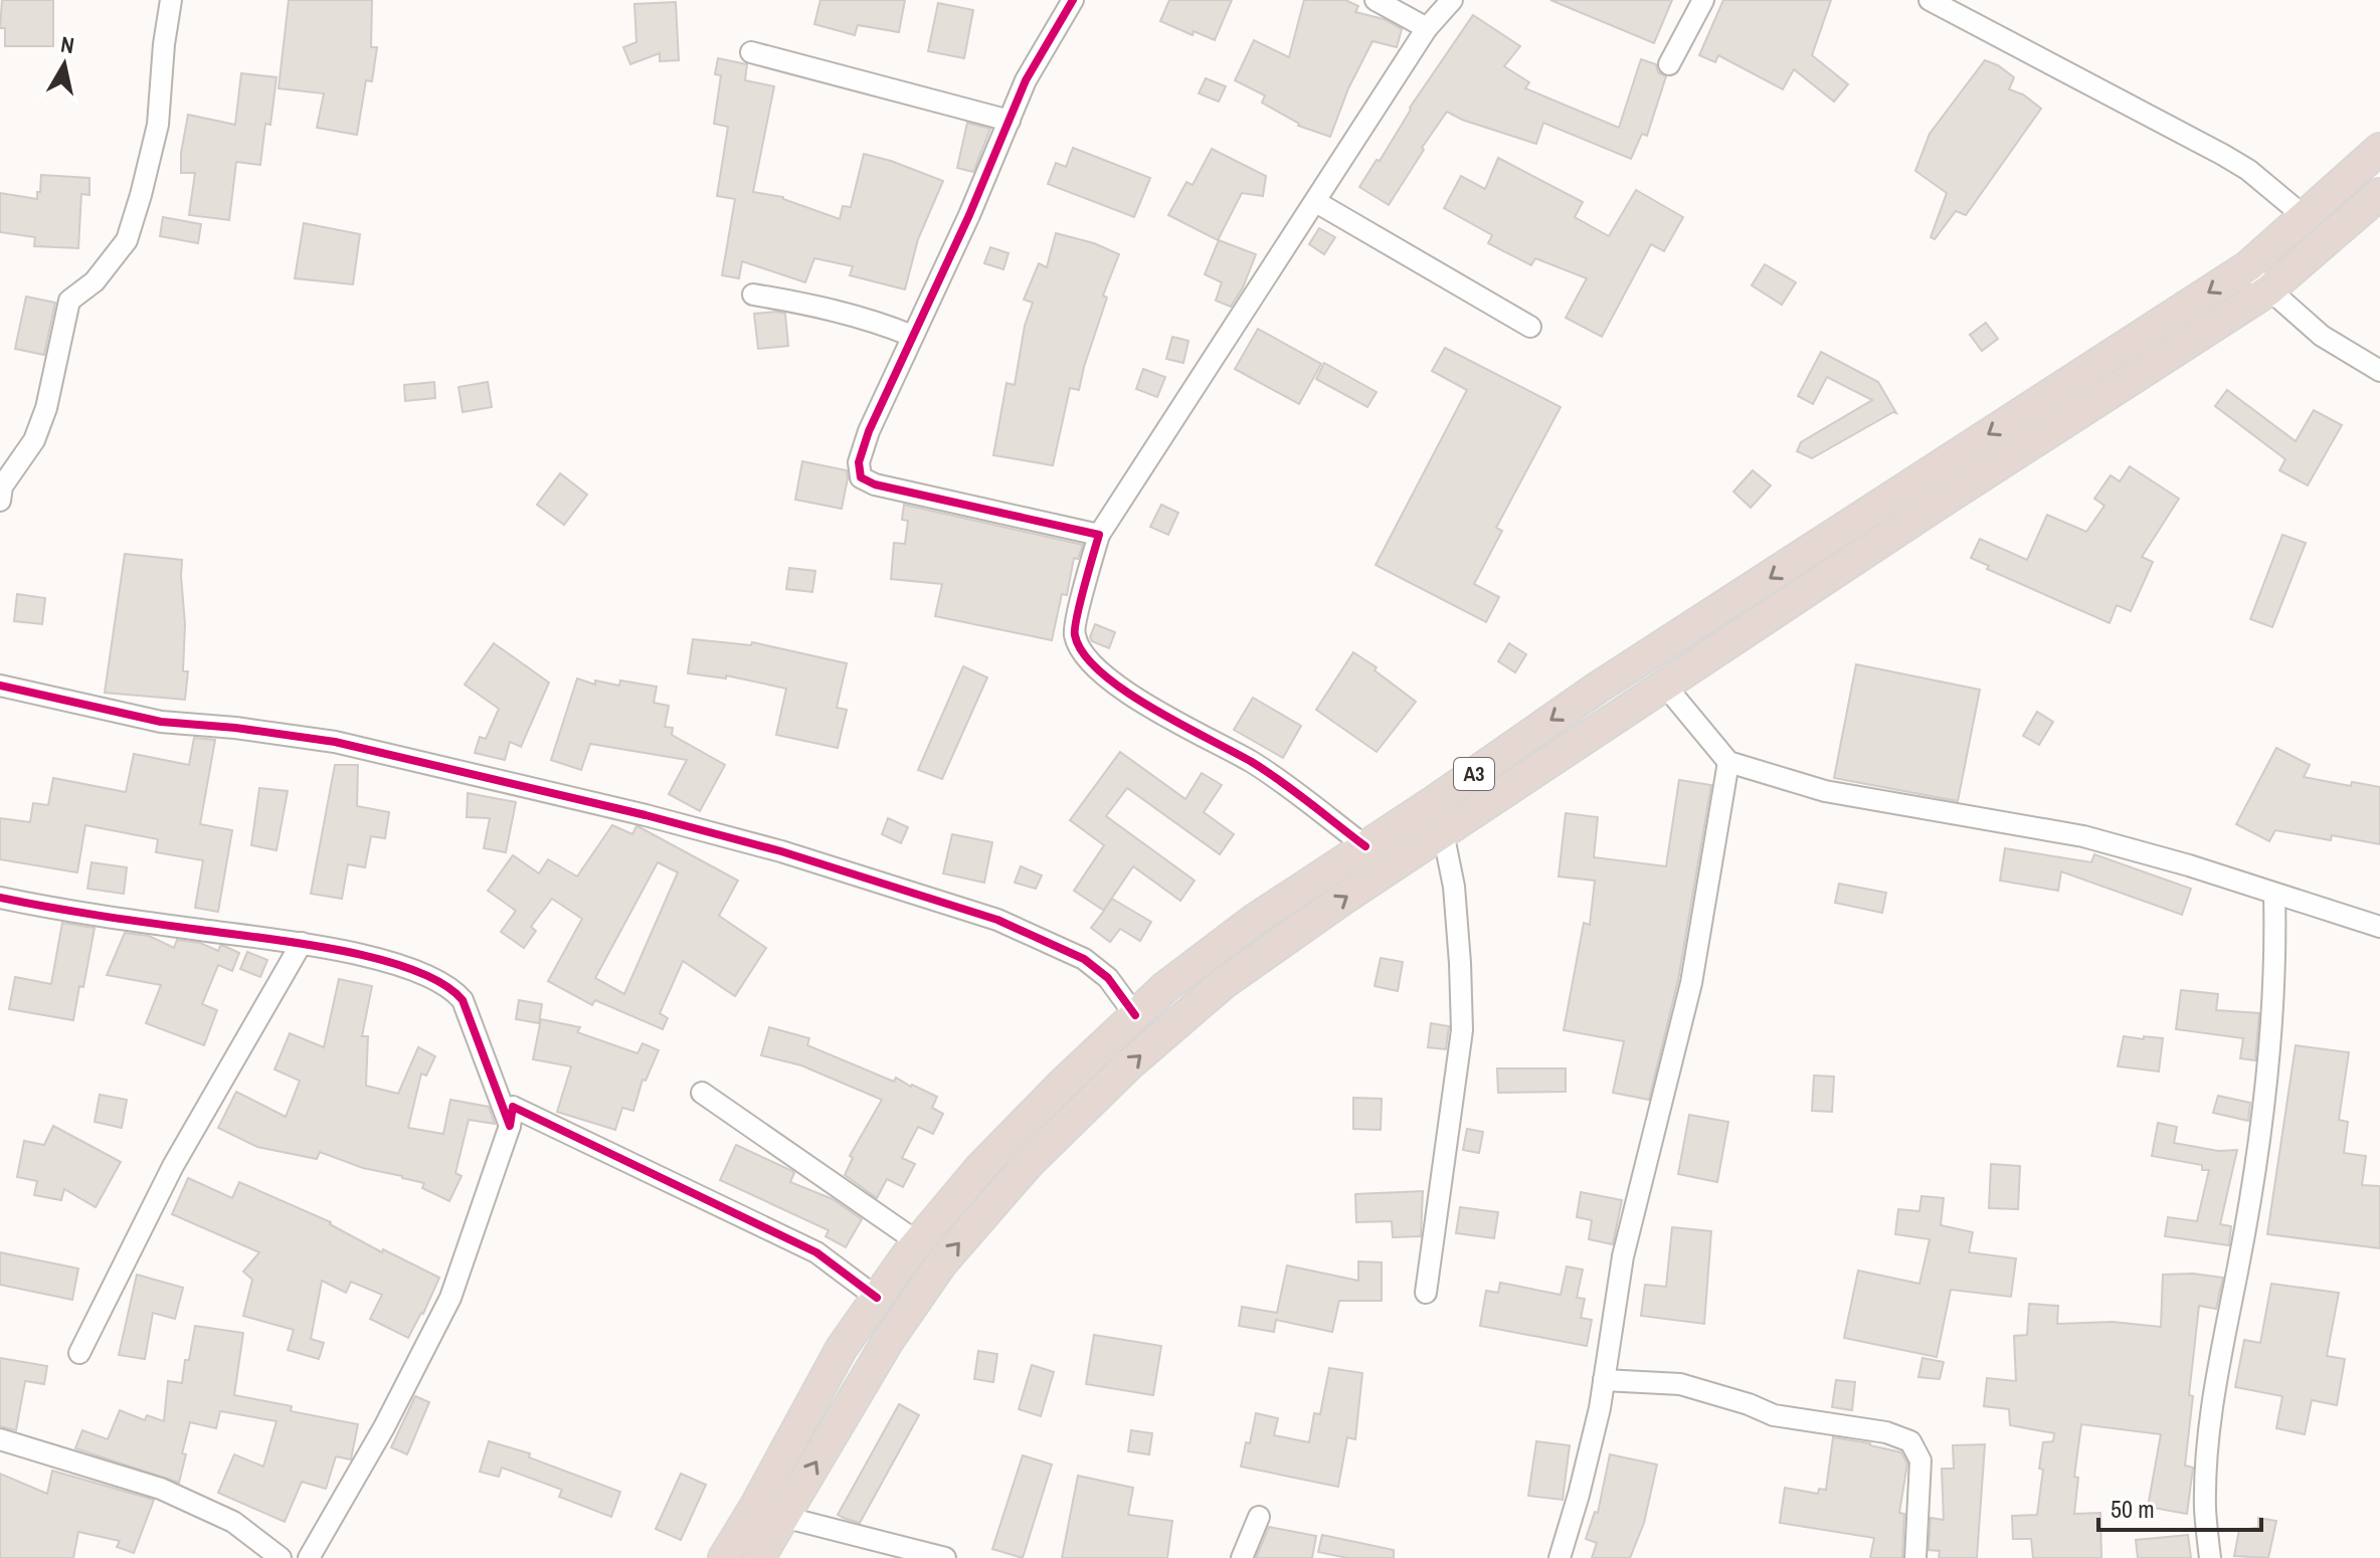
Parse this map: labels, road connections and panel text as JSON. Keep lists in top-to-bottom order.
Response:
{
  "streets": {
    "highway": ["A3"]
  },
  "scale_bar": "50 m",
  "north": "top"
}
